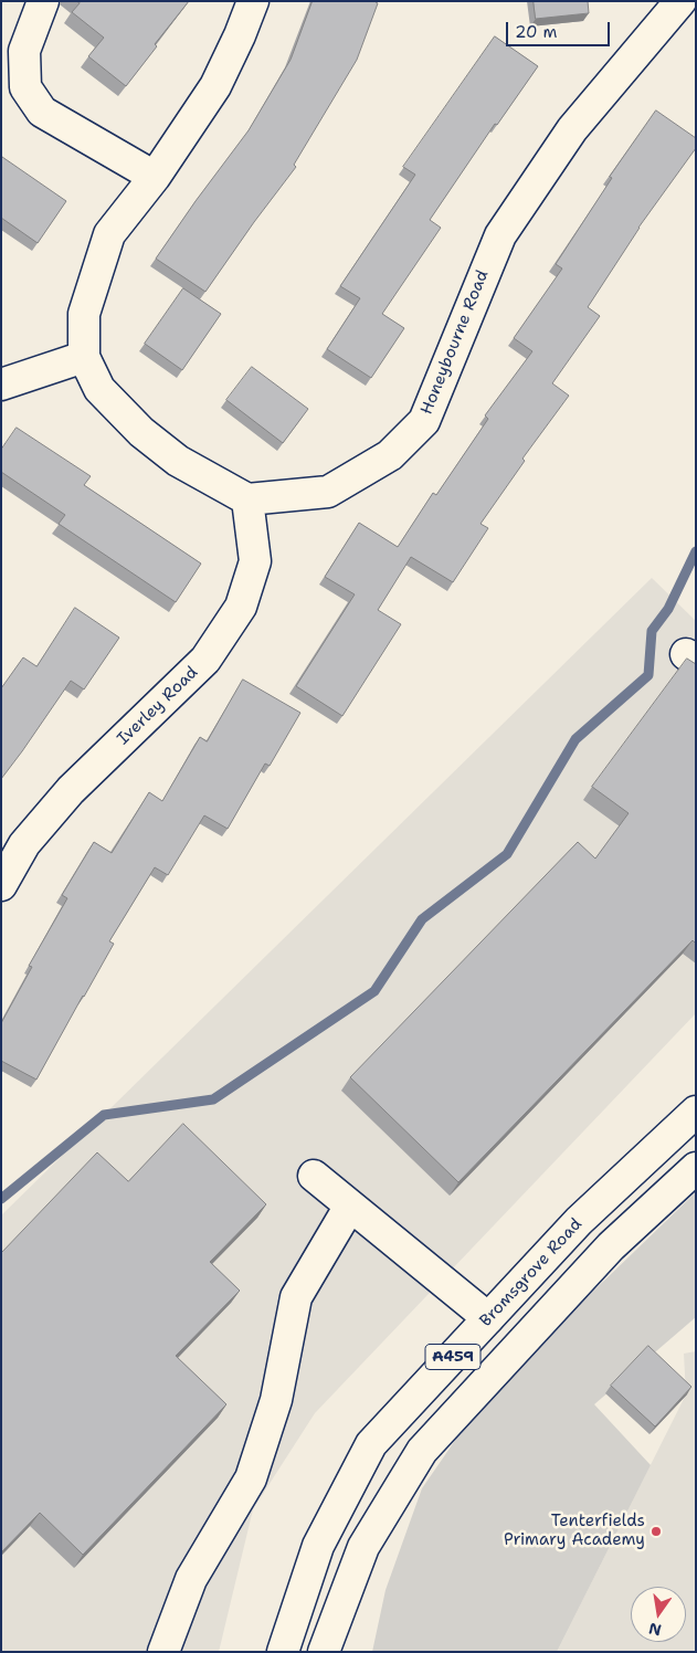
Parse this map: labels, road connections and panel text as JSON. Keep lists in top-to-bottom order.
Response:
{
  "streets": {
    "street": [
      "Honeybourne Road",
      "Iverley Road",
      "Bromsgrove Road",
      "A459"
    ]
  },
  "crossings": [
    ["Honeybourne Road", "Iverley Road"]
  ],
  "places": ["Tenterfields Primary Academy"],
  "scale_bar": "20 m",
  "north": "bottom"
}
